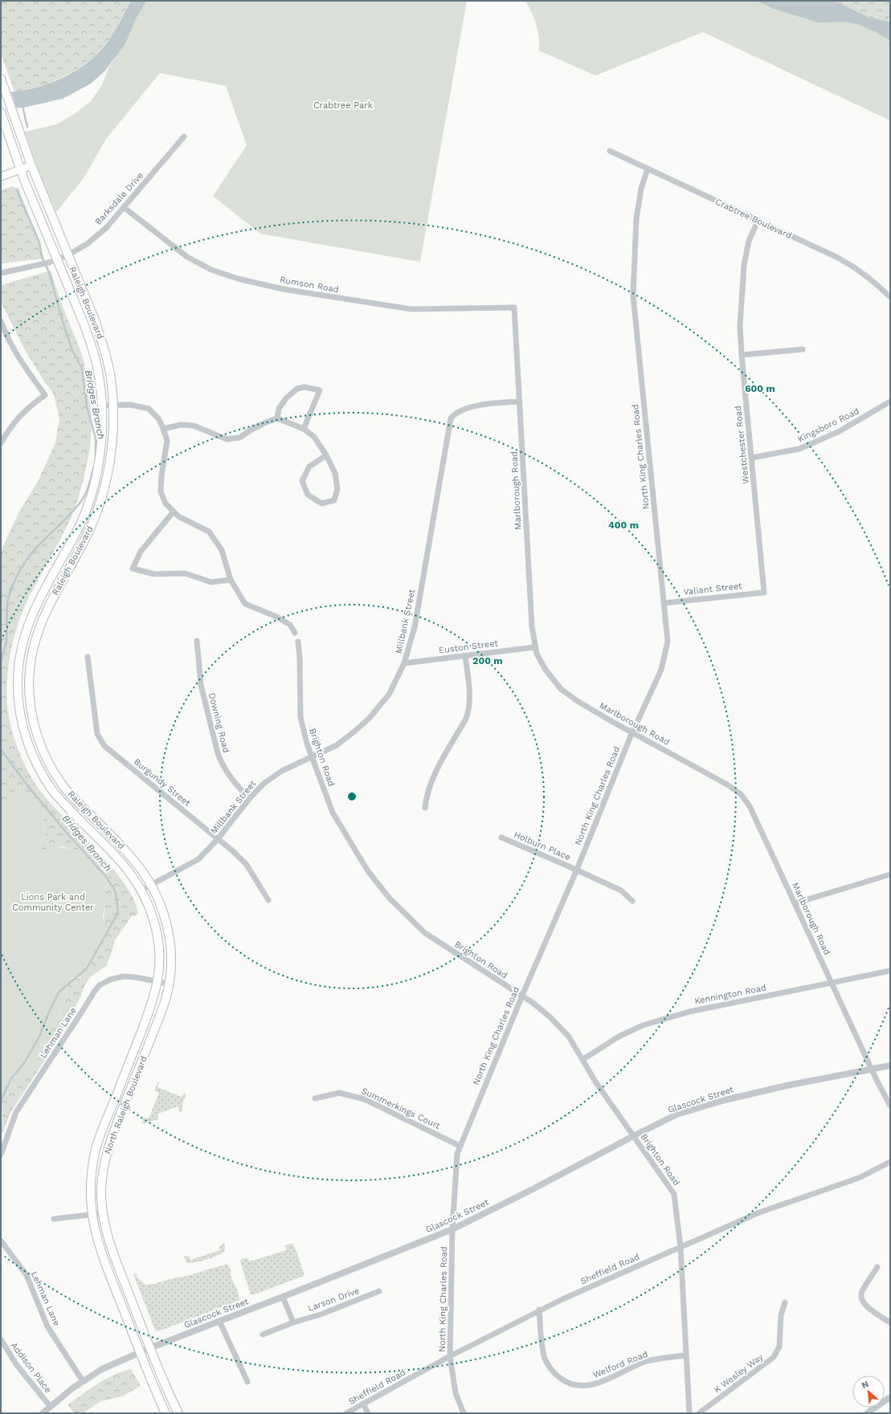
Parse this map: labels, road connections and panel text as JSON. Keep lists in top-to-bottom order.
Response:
{
  "streets": {
    "main road": ["Raleigh Boulevard", "North Raleigh Boulevard"],
    "street": [
      "Barksdale Drive",
      "Crabtree Boulevard",
      "Rumson Road",
      "Kingsboro Road",
      "Westchester Road",
      "North King Charles Road",
      "Marlborough Road",
      "Valiant Street",
      "Millbank Street",
      "Euston Street",
      "Downing Road",
      "Brighton Road",
      "Burgundy Street",
      "Holburn Place",
      "Kennington Road",
      "Lehman Lane",
      "Glascock Street",
      "Summerkings Court",
      "Sheffield Road",
      "Larson Drive",
      "Welford Road",
      "Addison Place",
      "K Wesley Way"
    ]
  },
  "crossings": [
    ["Barksdale Drive", "Rumson Road"],
    ["Barksdale Drive", "Raleigh Boulevard"],
    ["Crabtree Boulevard", "Westchester Road"],
    ["Crabtree Boulevard", "North King Charles Road"],
    ["Rumson Road", "Marlborough Road"],
    ["Raleigh Boulevard", "Millbank Street"],
    ["Raleigh Boulevard", "North Raleigh Boulevard"],
    ["Kingsboro Road", "Westchester Road"],
    ["Westchester Road", "Valiant Street"],
    ["North King Charles Road", "Marlborough Road"],
    ["North King Charles Road", "Valiant Street"],
    ["North King Charles Road", "Brighton Road"],
    ["North King Charles Road", "Holburn Place"],
    ["North King Charles Road", "Glascock Street"],
    ["North King Charles Road", "Summerkings Court"],
    ["North King Charles Road", "Sheffield Road"],
    ["Marlborough Road", "Millbank Street"],
    ["Marlborough Road", "Euston Street"],
    ["Marlborough Road", "Kennington Road"],
    ["Marlborough Road", "Glascock Street"],
    ["Millbank Street", "Euston Street"],
    ["Millbank Street", "Downing Road"],
    ["Millbank Street", "Brighton Road"],
    ["Millbank Street", "Burgundy Street"],
    ["Millbank Street", "North Raleigh Boulevard"],
    ["Brighton Road", "Kennington Road"],
    ["Brighton Road", "Glascock Street"],
    ["Brighton Road", "Sheffield Road"],
    ["Brighton Road", "Welford Road"],
    ["Lehman Lane", "Glascock Street"],
    ["Lehman Lane", "North Raleigh Boulevard"],
    ["Glascock Street", "North Raleigh Boulevard"],
    ["Glascock Street", "Addison Place"],
    ["Sheffield Road", "Welford Road"]
  ],
  "water": ["Bridges Branch"],
  "parks": ["Crabtree Park", "Lions Park and Community Center"],
  "north": "top left",
  "rings": ["600 m", "400 m", "200 m"]
}
